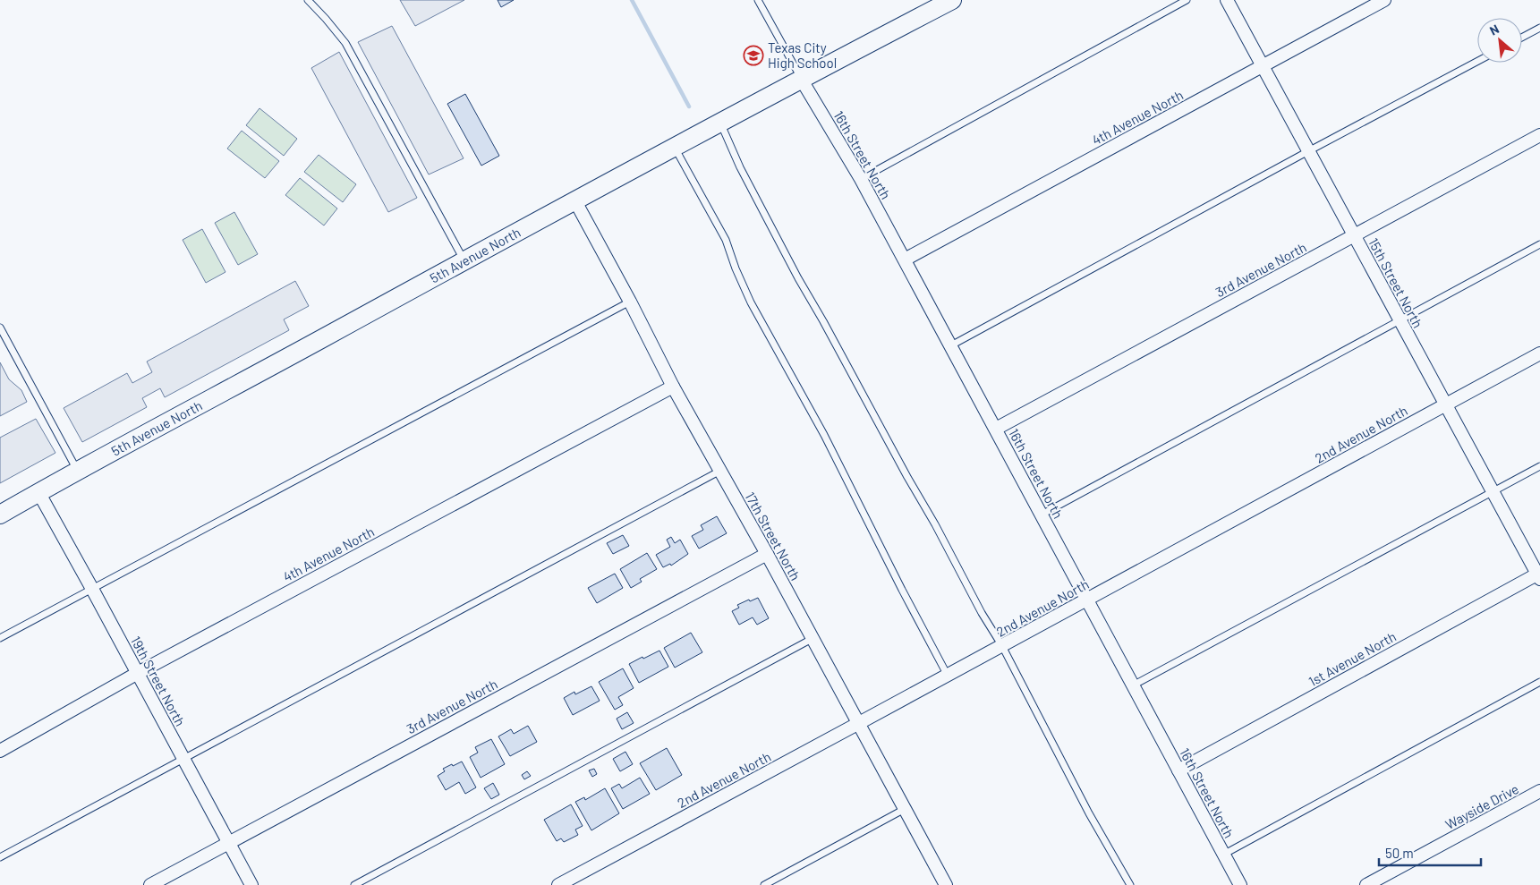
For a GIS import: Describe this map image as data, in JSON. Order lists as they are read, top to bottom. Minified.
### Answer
{"streets":{"street":["4th Avenue North","16th Street North","5th Avenue North","3rd Avenue North","15th Street North","2nd Avenue North","17th Street North","1st Avenue North","19th Street North","Wayside Drive"]},"crossings":[["4th Avenue North","16th Street North"],["4th Avenue North","15th Street North"],["4th Avenue North","17th Street North"],["4th Avenue North","19th Street North"],["16th Street North","5th Avenue North"],["16th Street North","3rd Avenue North"],["16th Street North","2nd Avenue North"],["16th Street North","1st Avenue North"],["5th Avenue North","17th Street North"],["5th Avenue North","19th Street North"],["3rd Avenue North","15th Street North"],["3rd Avenue North","17th Street North"],["3rd Avenue North","19th Street North"],["15th Street North","2nd Avenue North"],["15th Street North","1st Avenue North"],["2nd Avenue North","17th Street North"]],"places":{"school or university":["Texas City High School"]},"scale_bar":"50 m","north":"top left"}
